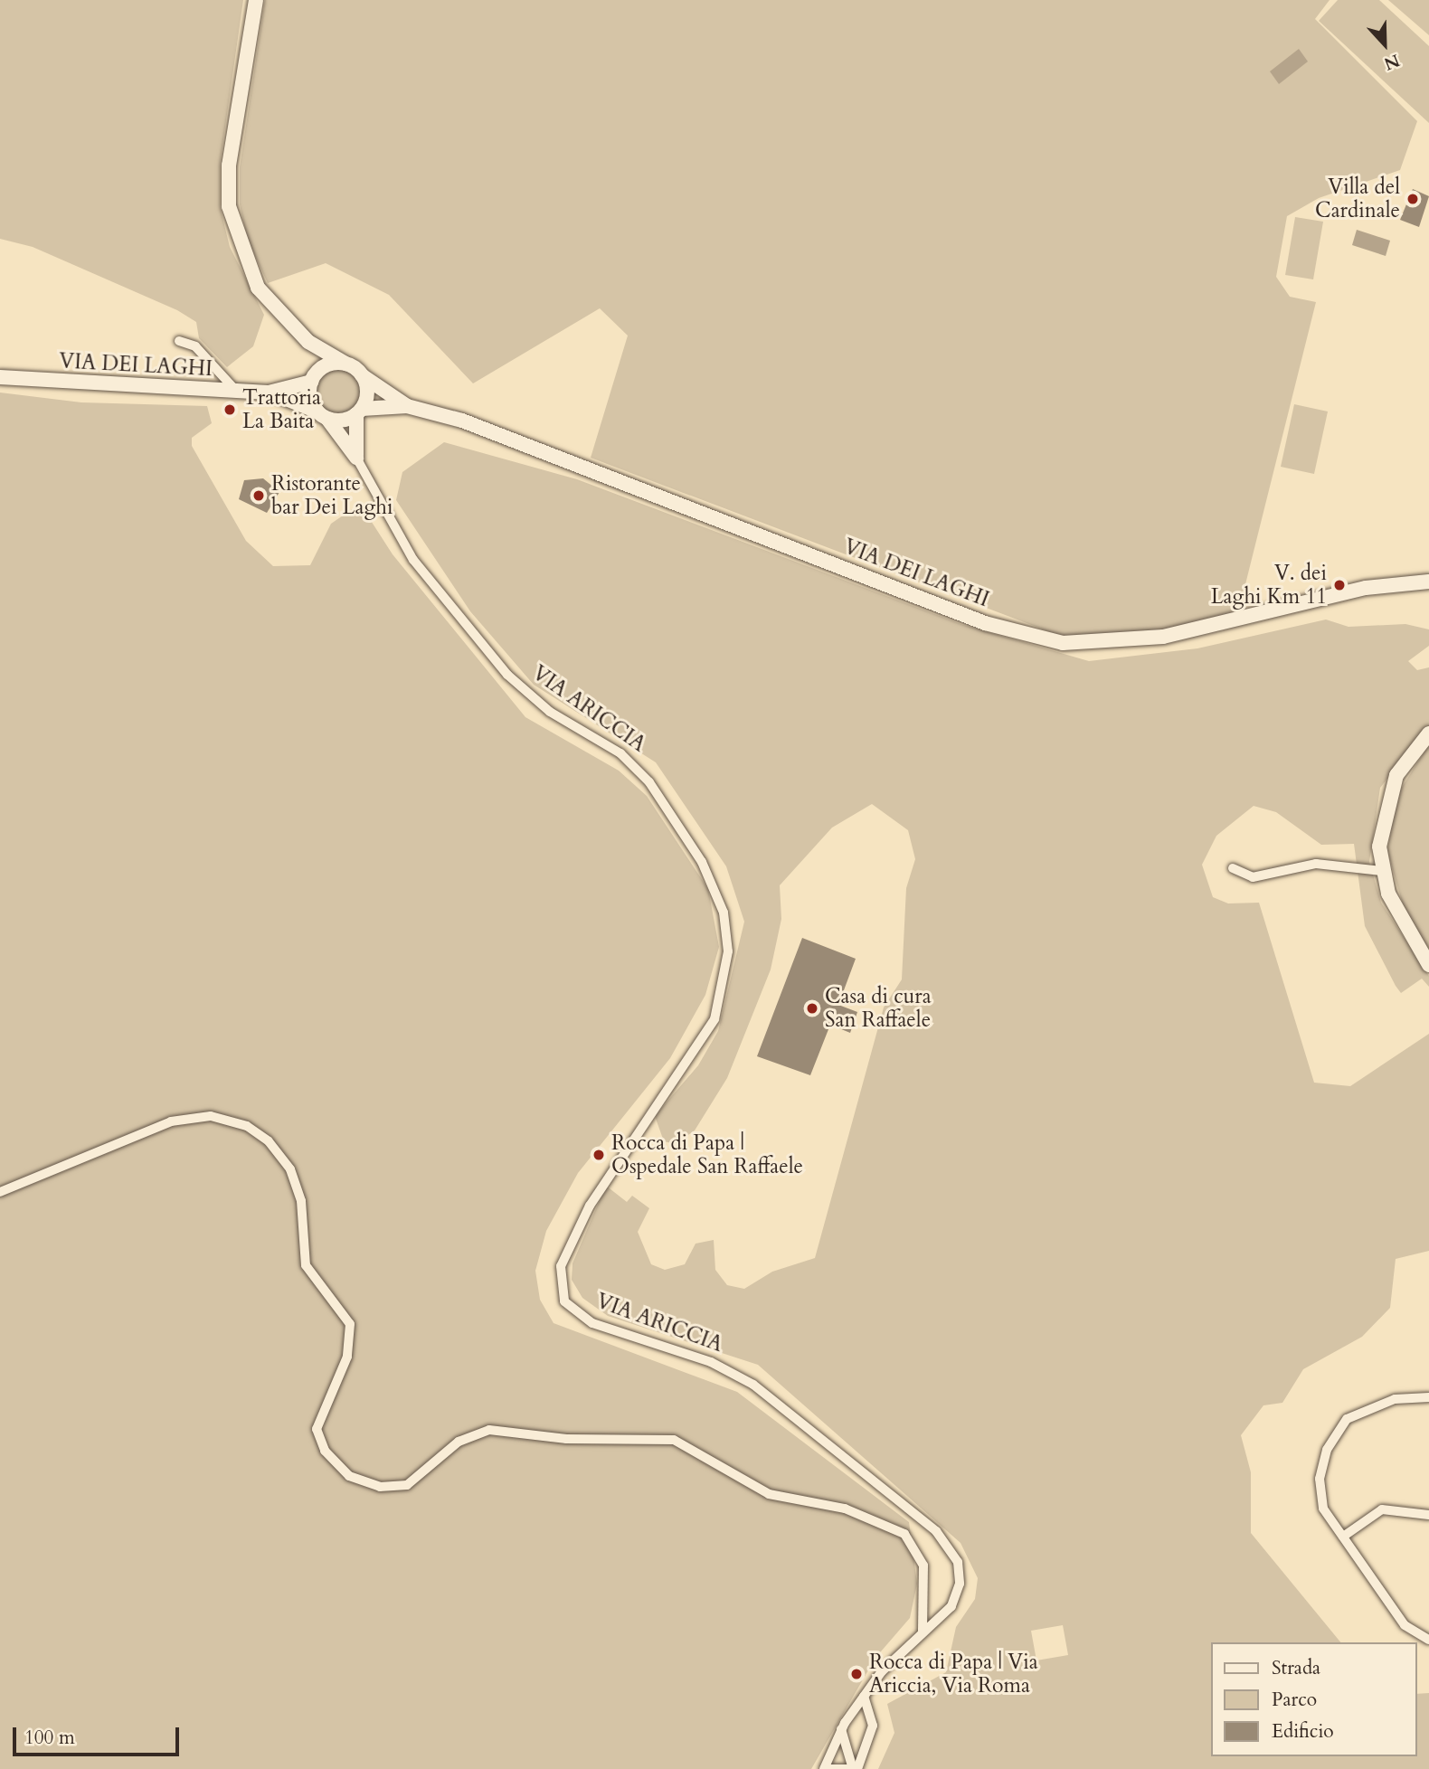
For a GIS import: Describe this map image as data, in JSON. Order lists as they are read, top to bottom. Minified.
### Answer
{"streets":{"main road":["VIA DEI LAGHI","VIA ARICCIA"]},"crossings":[["VIA DEI LAGHI","VIA ARICCIA"]],"places":["Villa del Cardinale","Trattoria La Baita","Ristorante bar Dei Laghi","V. dei Laghi Km 11","Casa di cura San Raffaele","Rocca di Papa | Ospedale San Raffaele","Rocca di Papa | Via Ariccia, Via Roma"],"legend":["Strada","Parco","Edificio"],"scale_bar":"100 m","north":"bottom"}
